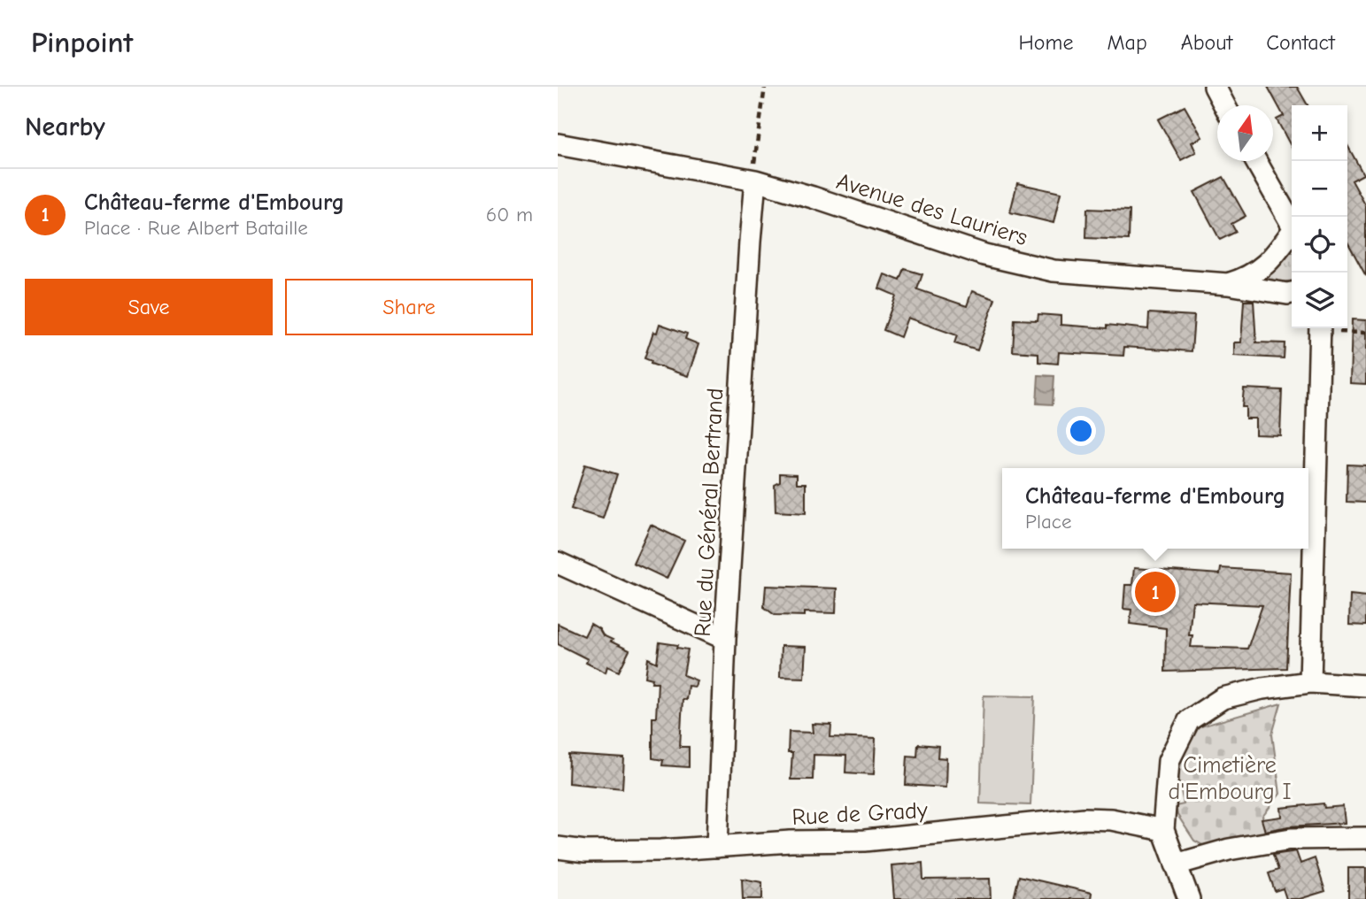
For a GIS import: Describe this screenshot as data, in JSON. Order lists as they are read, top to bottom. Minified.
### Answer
{"streets":{"street":["Avenue des Lauriers","Rue du Général Bertrand","Rue de Grady"]},"crossings":[["Avenue des Lauriers","Rue du Général Bertrand"],["Rue du Général Bertrand","Rue de Grady"]],"parks":["Cimetière d'Embourg I"],"north":"top","page":{"header":"Pinpoint","nav":["Home","Map","About","Contact"],"heading":"Nearby","map_buttons":["+","−"],"list":[{"mark":"1","name":"Château-ferme d'Embourg","note":"Place · Rue Albert Bataille","value":"60 m"}],"buttons":["Save","Share"],"popup":["Château-ferme d'Embourg","Place"],"pins":"1"}}
